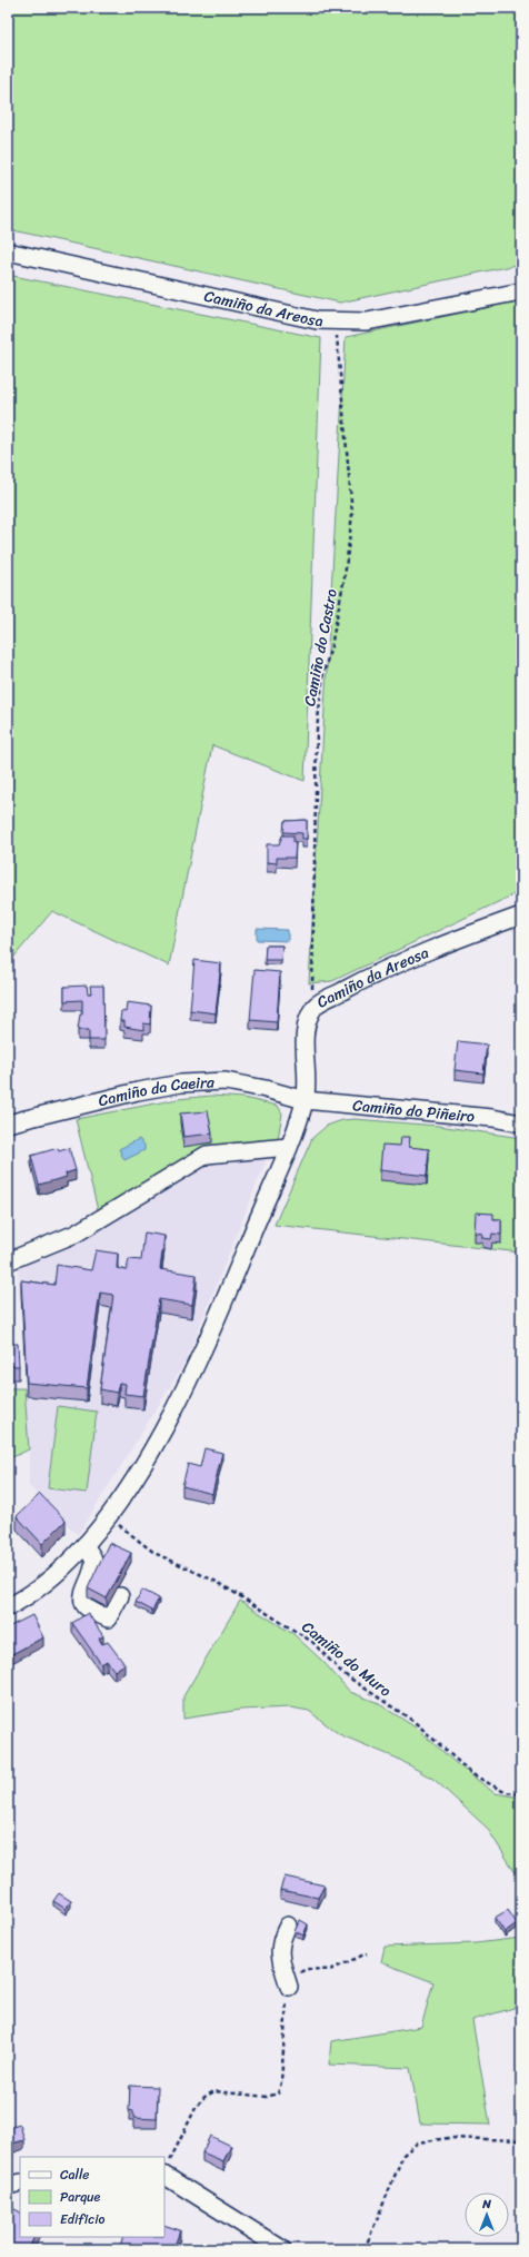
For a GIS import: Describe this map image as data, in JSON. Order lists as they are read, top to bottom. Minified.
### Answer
{"streets":{"street":["Camiño da Areosa","Camiño da Caeira","Camiño do Piñeiro"],"path":["Camiño do Castro","Camiño do Muro"]},"crossings":[["Camiño da Areosa","Camiño do Castro"],["Camiño da Areosa","Camiño da Caeira"],["Camiño da Areosa","Camiño do Piñeiro"],["Camiño da Caeira","Camiño do Piñeiro"]],"legend":["Calle","Parque","Edificio"],"north":"top"}
